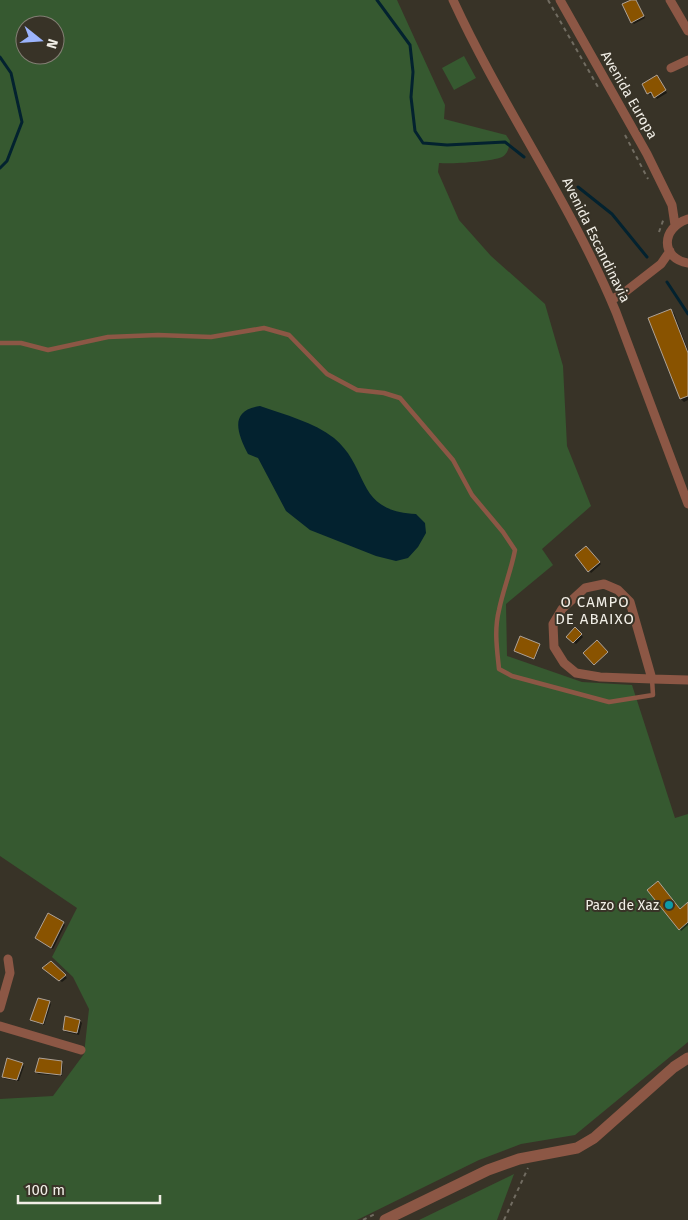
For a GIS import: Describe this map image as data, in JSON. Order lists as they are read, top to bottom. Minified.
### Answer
{"streets":{"street":["Avenida Europa","Avenida Escandinavia"]},"districts":["O CAMPO DE ABAIXO"],"places":["Pazo de Xaz"],"scale_bar":"100 m","north":"right"}
